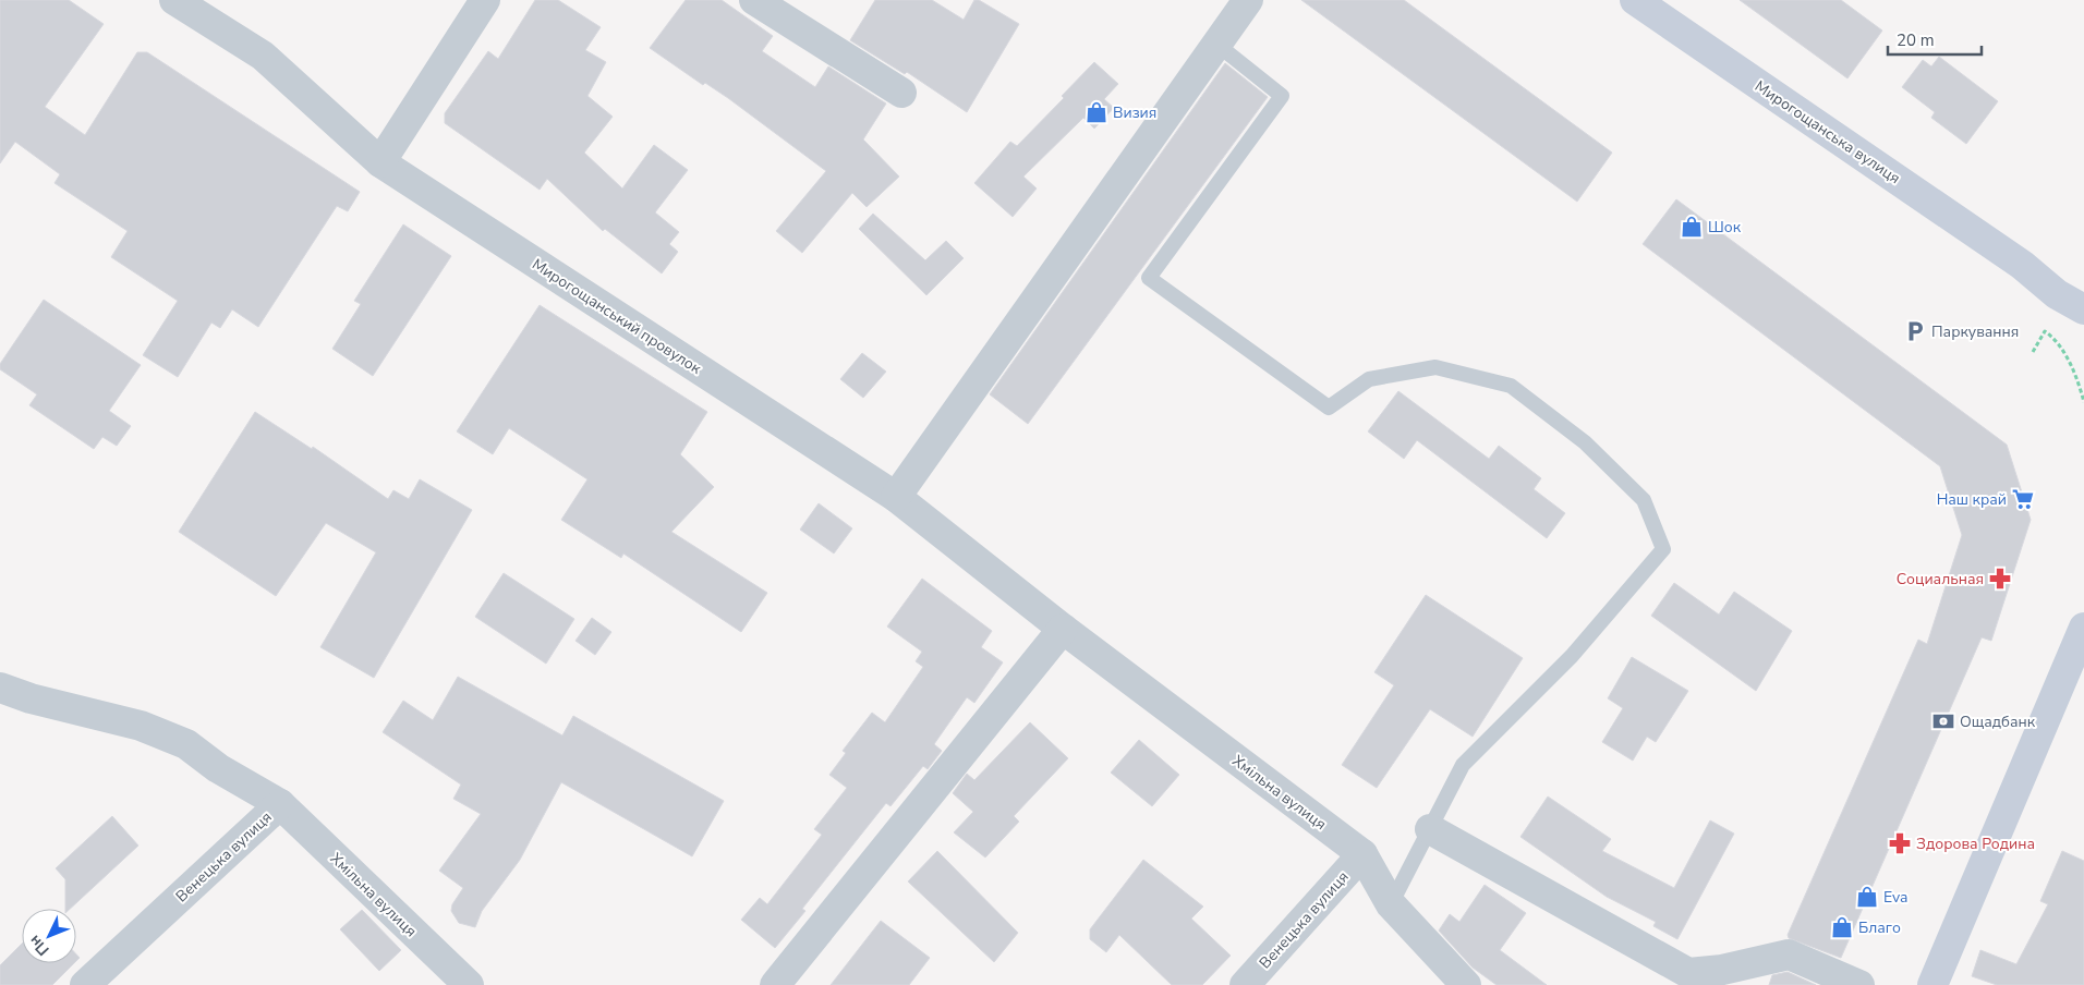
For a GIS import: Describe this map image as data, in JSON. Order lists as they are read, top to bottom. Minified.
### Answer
{"streets":{"main road":["Мирогощанська вулиця"],"street":["Мирогощанський провулок","Хмільна вулиця","Венецька вулиця"]},"crossings":[["Мирогощанський провулок","Хмільна вулиця"],["Хмільна вулиця","Венецька вулиця"]],"places":{"shop":["Визия","Шок","Eva","Благо"],"parking":["Паркування"],"supermarket":["Наш край"],"pharmacy":["Социальная","Здорова Родина"],"bank":["Ощадбанк"]},"scale_bar":"20 m","north":"bottom left"}
